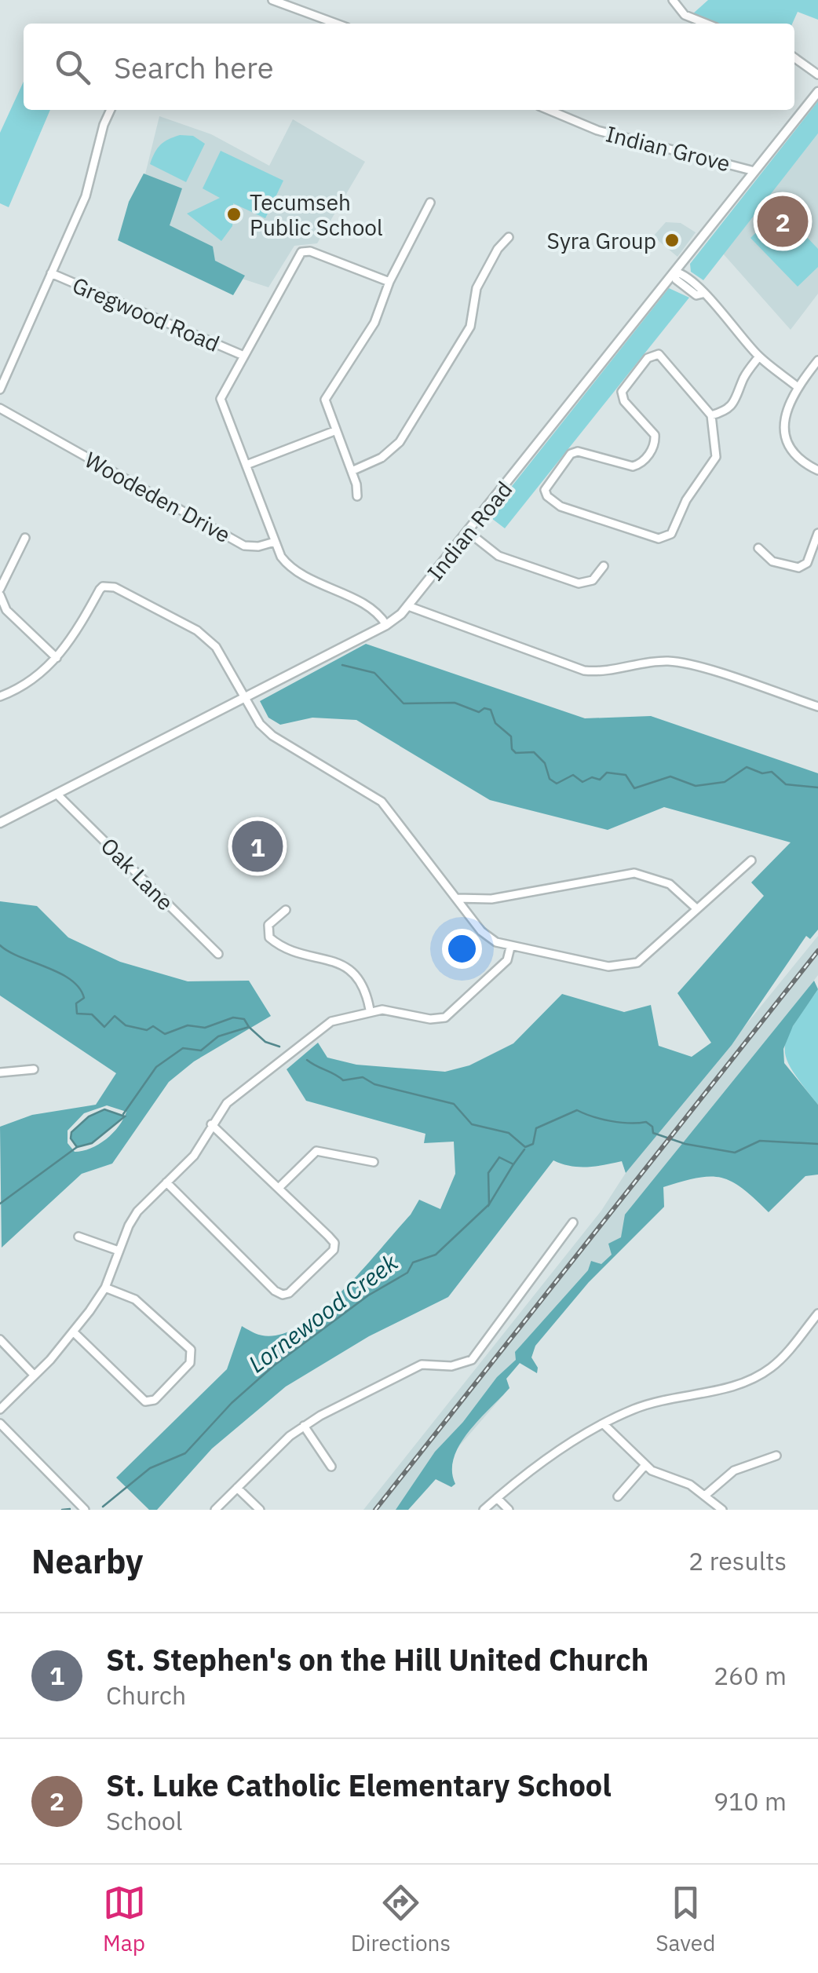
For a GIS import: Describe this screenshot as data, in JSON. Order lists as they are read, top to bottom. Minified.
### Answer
{"streets":{"street":["Indian Grove","Gregwood Road","Woodeden Drive","Indian Road","Oak Lane"]},"crossings":[["Indian Grove","Indian Road"],["Indian Road","Oak Lane"]],"water":["Lornewood Creek"],"places":["Tecumseh Public School","Syra Group"],"page":{"search":"Search here","pins":["2","1"],"heading":["Nearby","2 results"],"list":[{"mark":"1","name":"St. Stephen's on the Hill United Church","note":"Church","value":"260 m"},{"mark":"2","name":"St. Luke Catholic Elementary School","note":"School","value":"910 m"}],"nav":["Map","Directions","Saved"]}}
